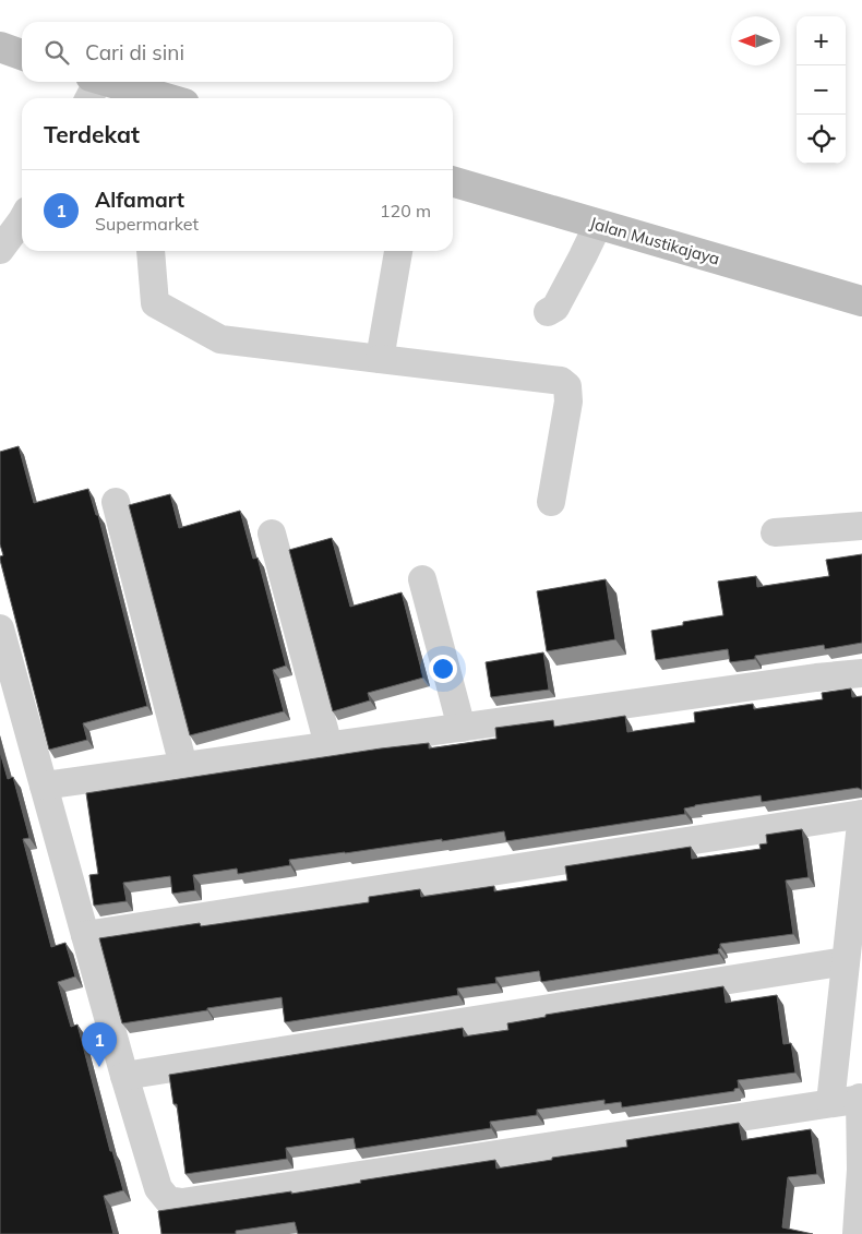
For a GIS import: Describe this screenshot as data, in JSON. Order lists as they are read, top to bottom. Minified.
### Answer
{"streets":{"main road":["Jalan Mustikajaya"]},"north":"left","page":{"map_buttons":["+","−"],"search":"Cari di sini","heading":"Terdekat","list":[{"mark":"1","name":"Alfamart","note":"Supermarket","value":"120 m"}],"pins":"1"}}
